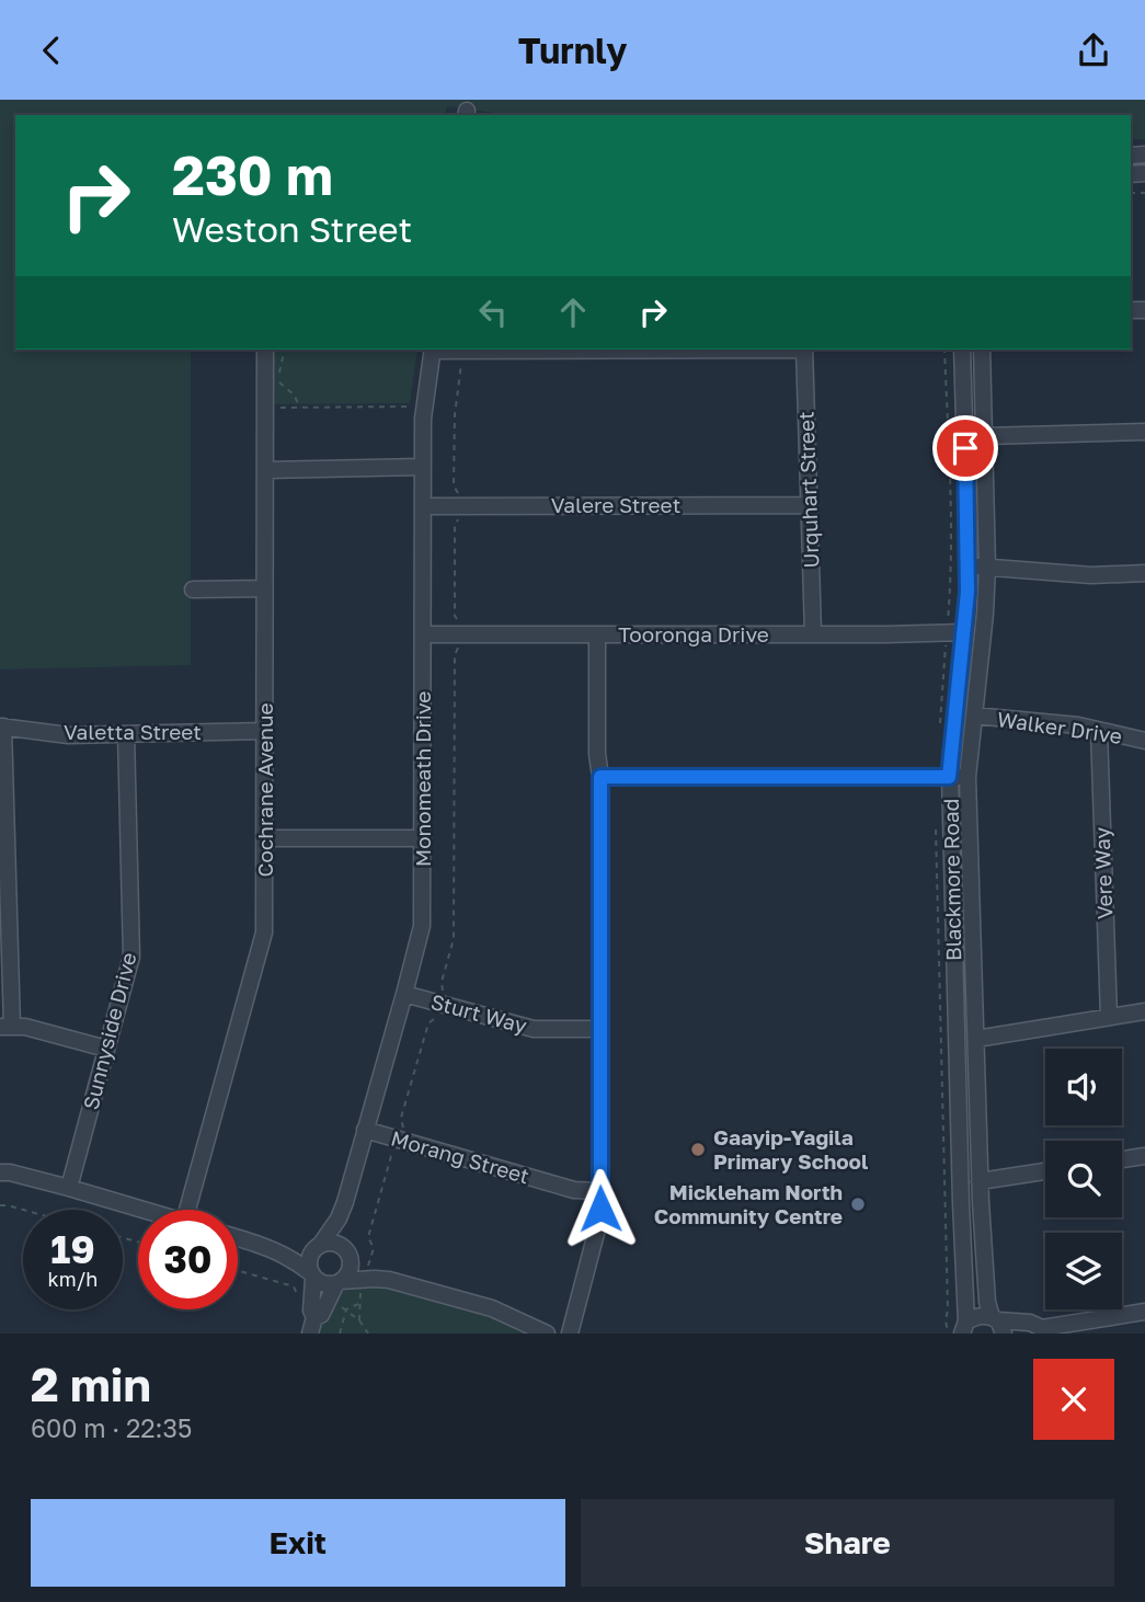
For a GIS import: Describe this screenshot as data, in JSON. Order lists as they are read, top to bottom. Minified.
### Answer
{"streets":{"street":["Urquhart Street","Valere Street","Tooronga Drive","Walker Drive","Valetta Street","Monomeath Drive","Cochrane Avenue","Vere Way","Blackmore Road","Sturt Way","Sunnyside Drive","Morang Street"]},"crossings":[["Urquhart Street","Valere Street"],["Urquhart Street","Tooronga Drive"],["Valere Street","Monomeath Drive"],["Tooronga Drive","Monomeath Drive"],["Tooronga Drive","Blackmore Road"],["Walker Drive","Vere Way"],["Walker Drive","Blackmore Road"],["Valetta Street","Cochrane Avenue"],["Valetta Street","Sunnyside Drive"],["Monomeath Drive","Sturt Way"],["Monomeath Drive","Morang Street"]],"places":["Gaayip-Yagila Primary School","Mickleham North Community Centre"],"page":{"header":"Turnly","turn":["230 m","Weston Street"],"speed":"19 km/h","limit":"30","heading":["2 min","600 m · 22:35"],"buttons":["Exit","Share"]}}
